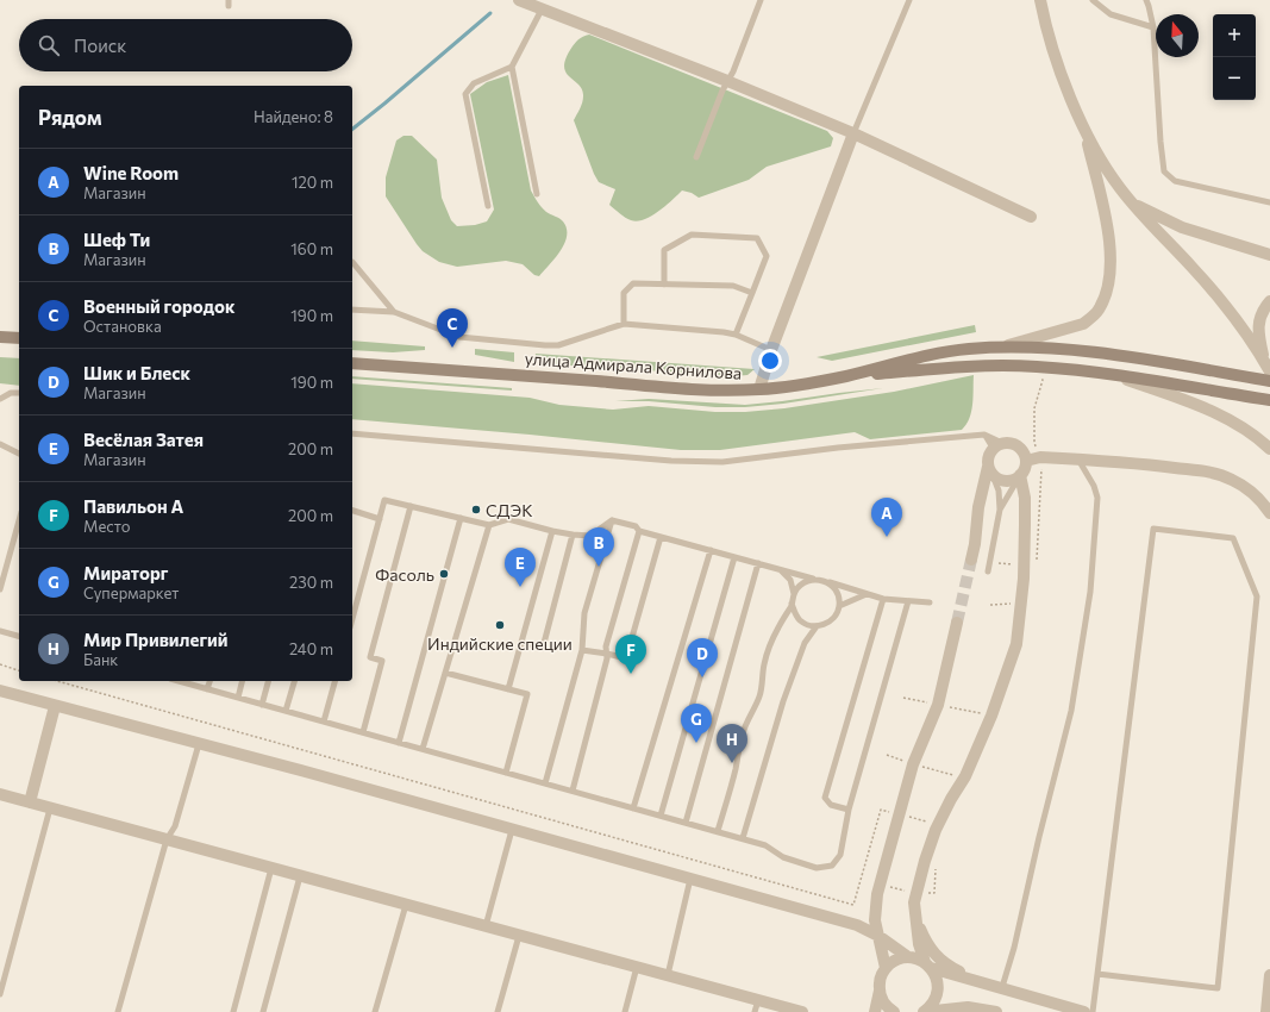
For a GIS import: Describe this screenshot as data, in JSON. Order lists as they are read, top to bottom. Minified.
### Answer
{"streets":{"main road":["улица Адмирала Корнилова"]},"places":["СДЭК","Фасоль","Индийские специи"],"north":"top","page":{"map_buttons":["+","−"],"search":"Поиск","heading":["Рядом","Найдено: 8"],"list":[{"mark":"A","name":"Wine Room","note":"Магазин","value":"120 m"},{"mark":"B","name":"Шеф Ти","note":"Магазин","value":"160 m"},{"mark":"C","name":"Военный городок","note":"Остановка","value":"190 m"},{"mark":"D","name":"Шик и Блеск","note":"Магазин","value":"190 m"},{"mark":"E","name":"Весёлая Затея","note":"Магазин","value":"200 m"},{"mark":"F","name":"Павильон А","note":"Место","value":"200 m"},{"mark":"G","name":"Мираторг","note":"Супермаркет","value":"230 m"},{"mark":"H","name":"Мир Привилегий","note":"Банк","value":"240 m"}],"pins":["C","A","B","E","F","D","G","H"]}}
